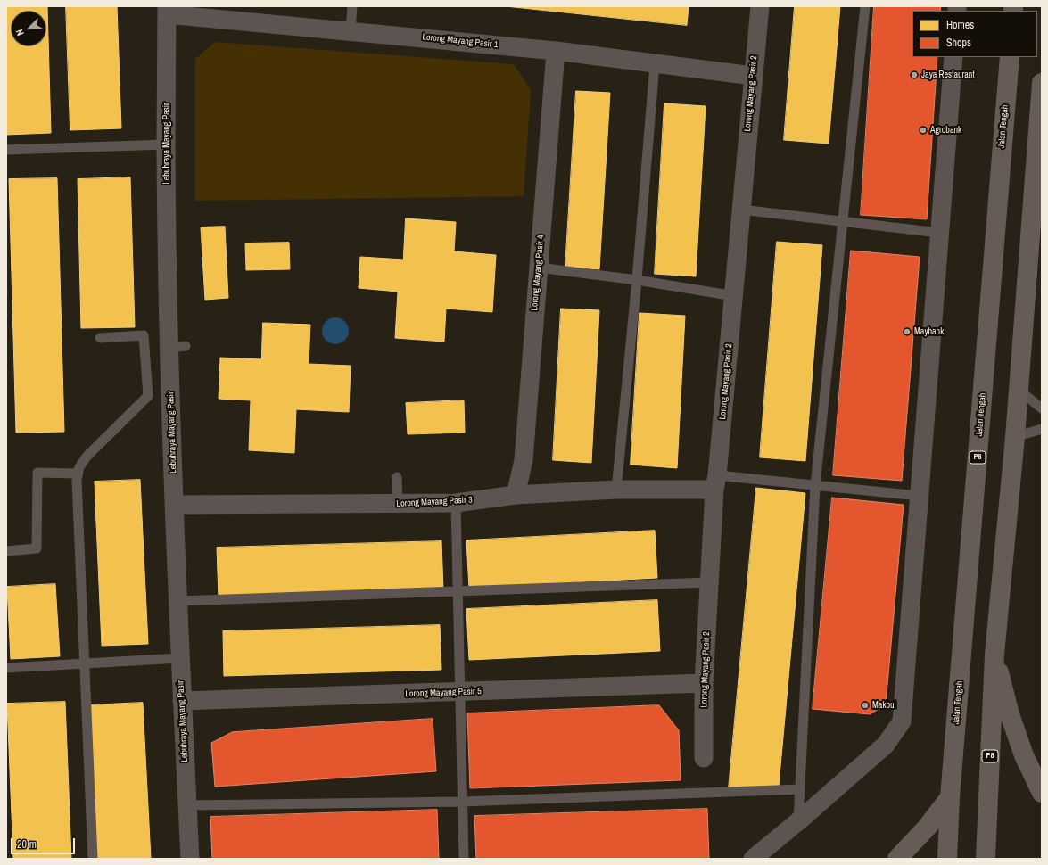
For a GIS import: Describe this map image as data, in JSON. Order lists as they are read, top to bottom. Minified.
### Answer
{"streets":{"main road":["Jalan Tengah","P8"],"street":["Lorong Mayang Pasir 1","Lorong Mayang Pasir 2","Lebuhraya Mayang Pasir","Lorong Mayang Pasir 4","Lorong Mayang Pasir 3","Lorong Mayang Pasir 5"]},"crossings":[["Lorong Mayang Pasir 1","Lorong Mayang Pasir 2"],["Lorong Mayang Pasir 1","Lebuhraya Mayang Pasir"],["Lorong Mayang Pasir 1","Lorong Mayang Pasir 4"],["Lorong Mayang Pasir 2","Lorong Mayang Pasir 3"],["Lorong Mayang Pasir 2","Lorong Mayang Pasir 5"],["Lebuhraya Mayang Pasir","Lorong Mayang Pasir 3"],["Lebuhraya Mayang Pasir","Lorong Mayang Pasir 5"],["Lorong Mayang Pasir 4","Lorong Mayang Pasir 3"]],"places":["Jaya Restaurant","Agrobank","Maybank","Makbul"],"legend":["Homes","Shops"],"scale_bar":"20 m","north":"bottom left"}
